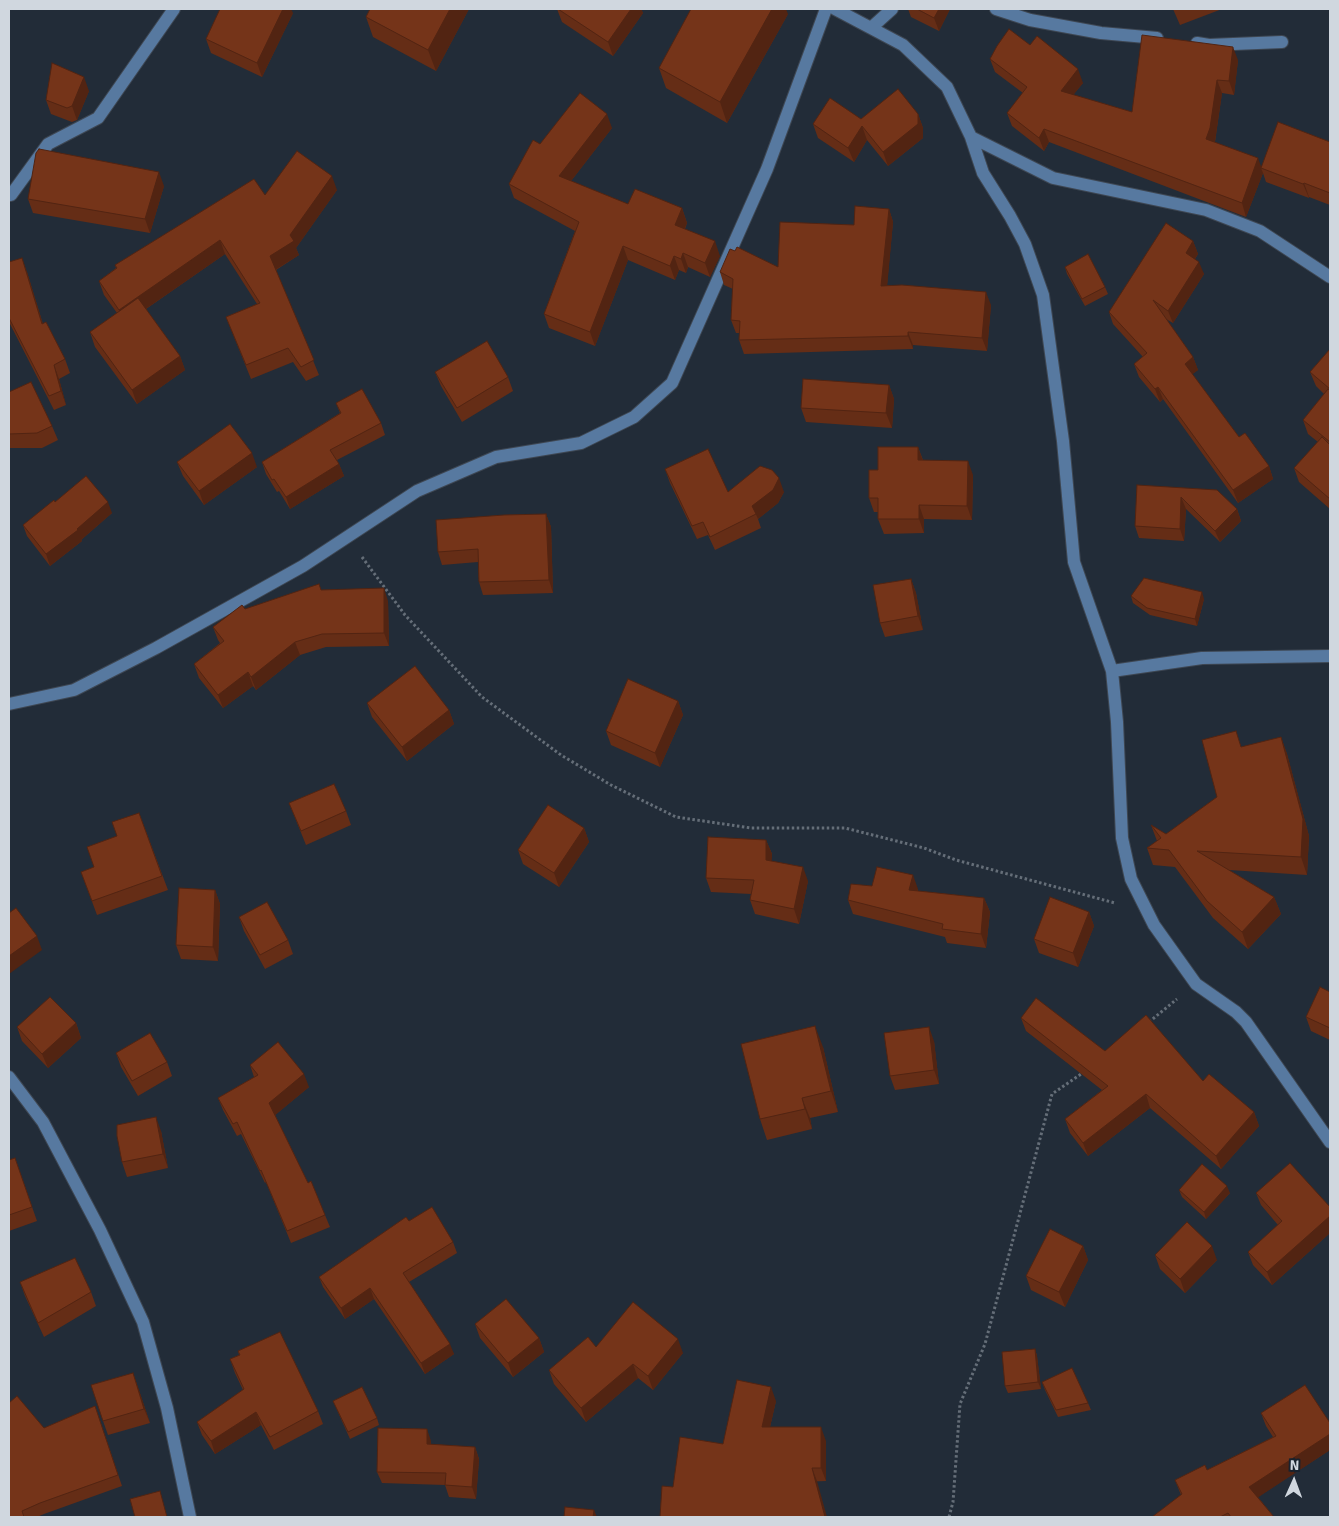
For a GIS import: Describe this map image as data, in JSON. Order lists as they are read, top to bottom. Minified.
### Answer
{"north":"top"}
